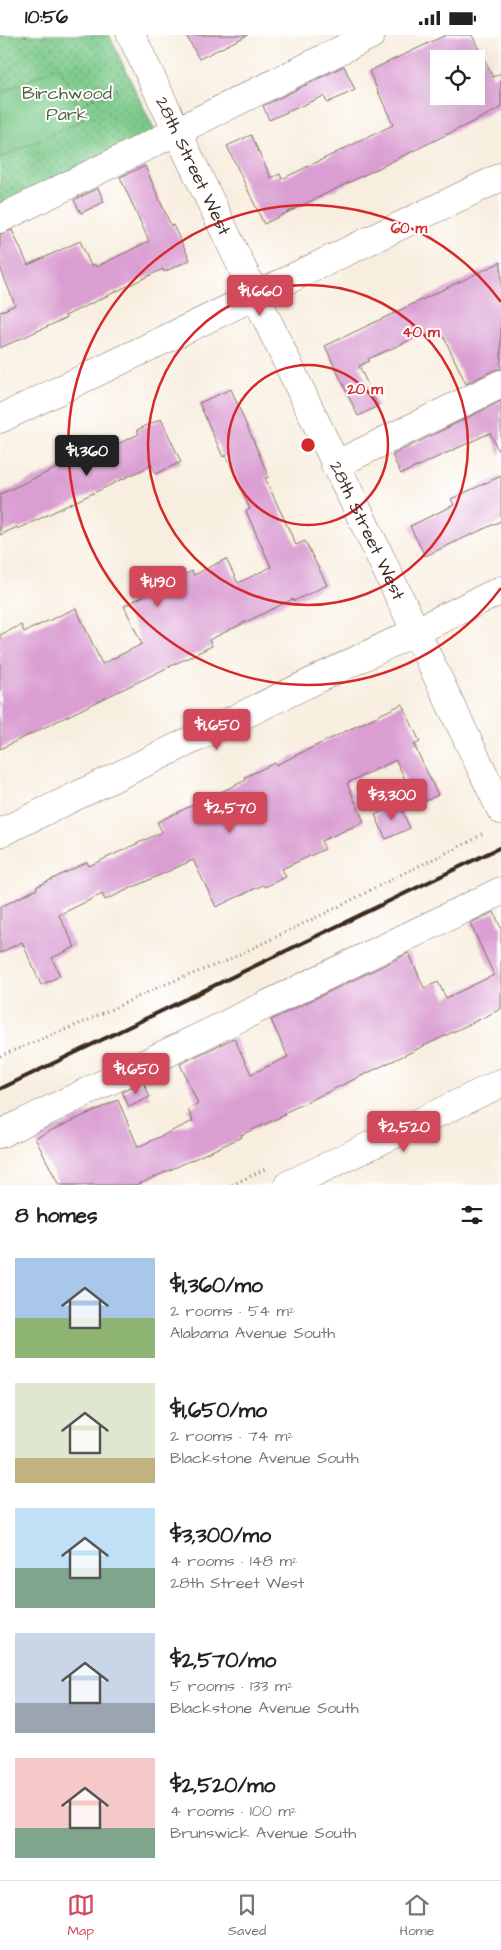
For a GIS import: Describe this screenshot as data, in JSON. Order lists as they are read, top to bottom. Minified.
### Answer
{"streets":{"street":["28th Street West"]},"parks":["Birchwood Park"],"page":{"status":"10:56","price":["$1,660","$1,360","$1,190","$1,650","$3,300","$2,570","$1,650","$2,520"],"heading":"8 homes","list":[{"name":"$1,360/mo","note":"2 rooms · 54 m² · Alabama Avenue South"},{"name":"$1,650/mo","note":"2 rooms · 74 m² · Blackstone Avenue South"},{"name":"$3,300/mo","note":"4 rooms · 148 m² · 28th Street West"},{"name":"$2,570/mo","note":"5 rooms · 133 m² · Blackstone Avenue South"},{"name":"$2,520/mo","note":"4 rooms · 100 m² · Brunswick Avenue South"}],"tabs":["Map","Saved","Home"]},"rings":["60 m","40 m","20 m"]}
